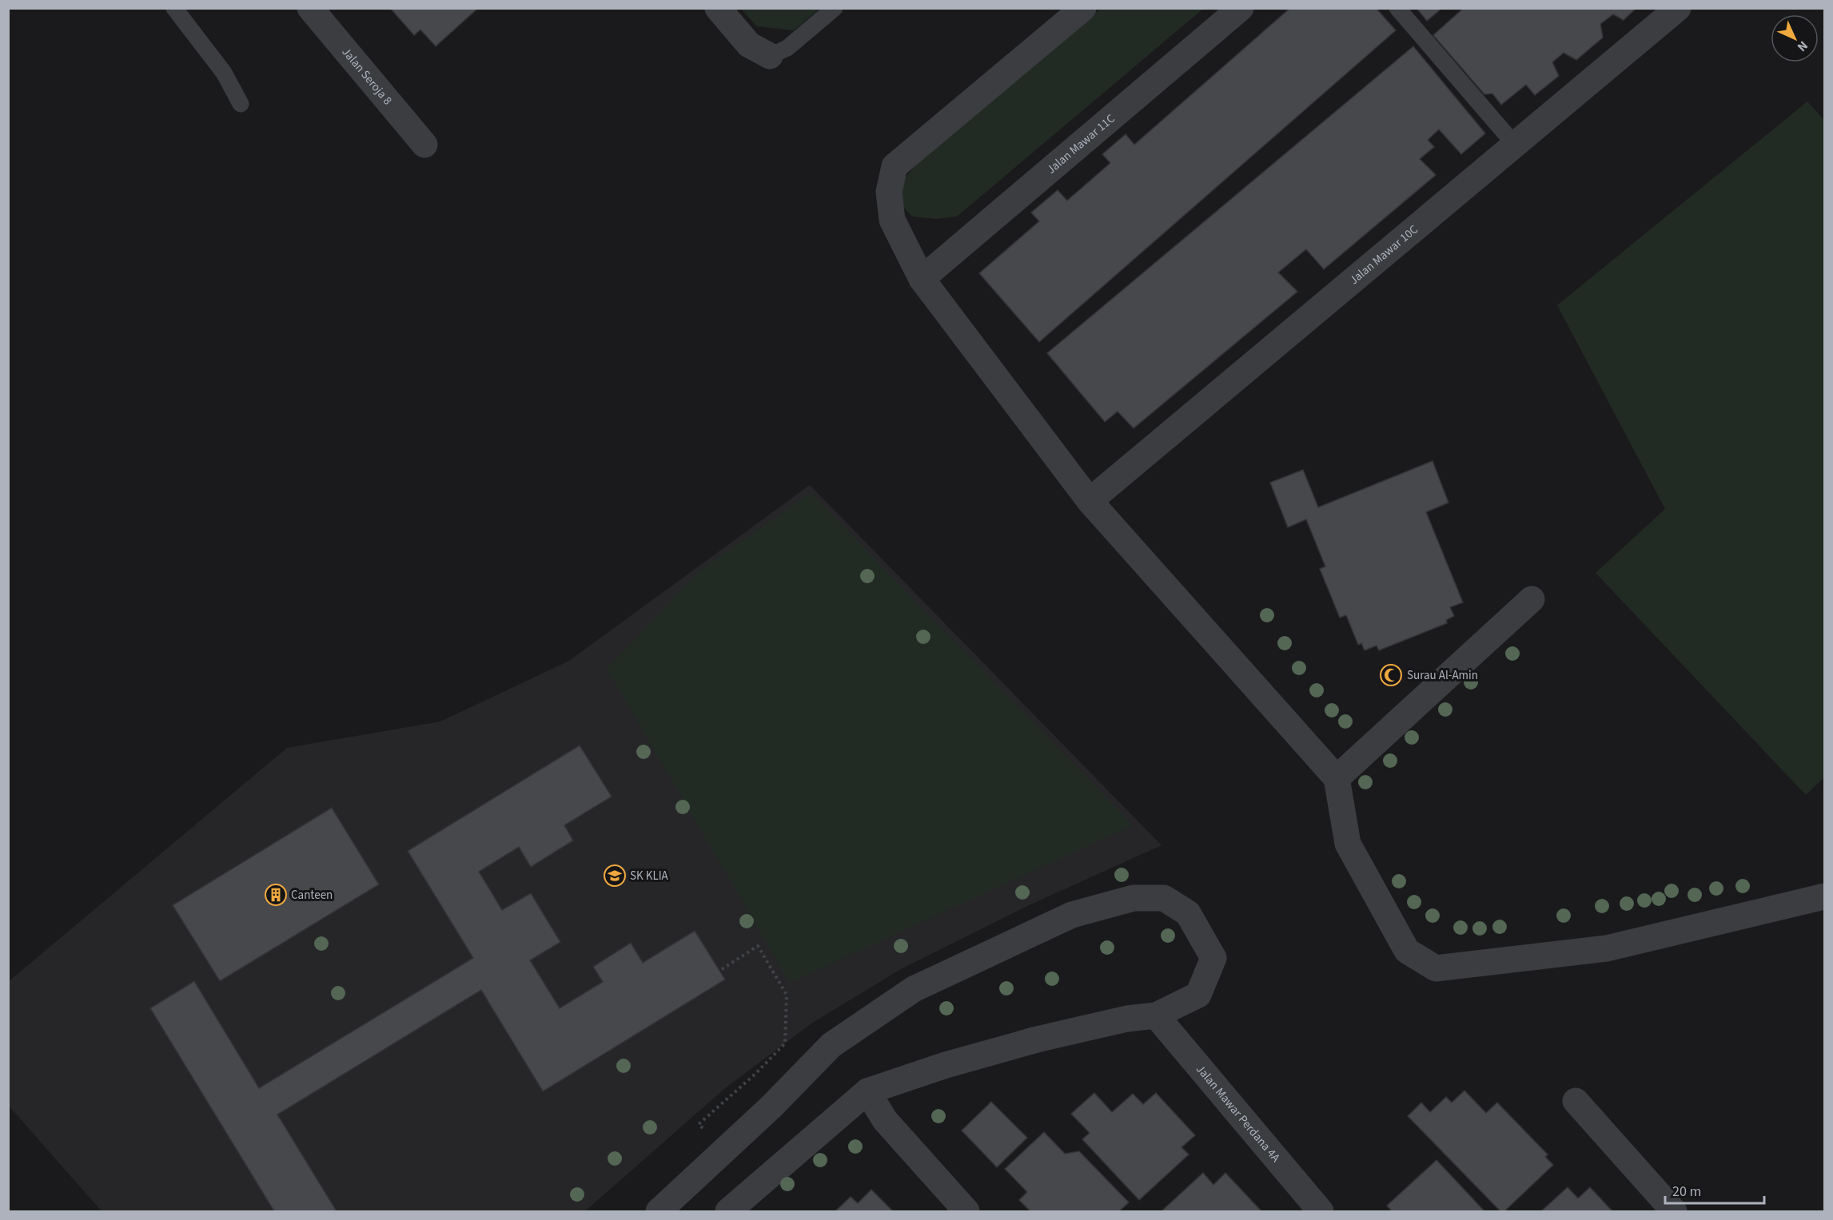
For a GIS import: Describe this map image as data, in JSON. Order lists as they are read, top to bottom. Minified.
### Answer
{"streets":{"street":["Jalan Seroja 8","Jalan Mawar 11C","Jalan Mawar 10C","Jalan Mawar Perdana 4A"]},"places":{"mosque":["Surau Al-Amin"],"school or university":["SK KLIA"],"building":["Canteen"]},"scale_bar":"20 m","north":"bottom right"}
